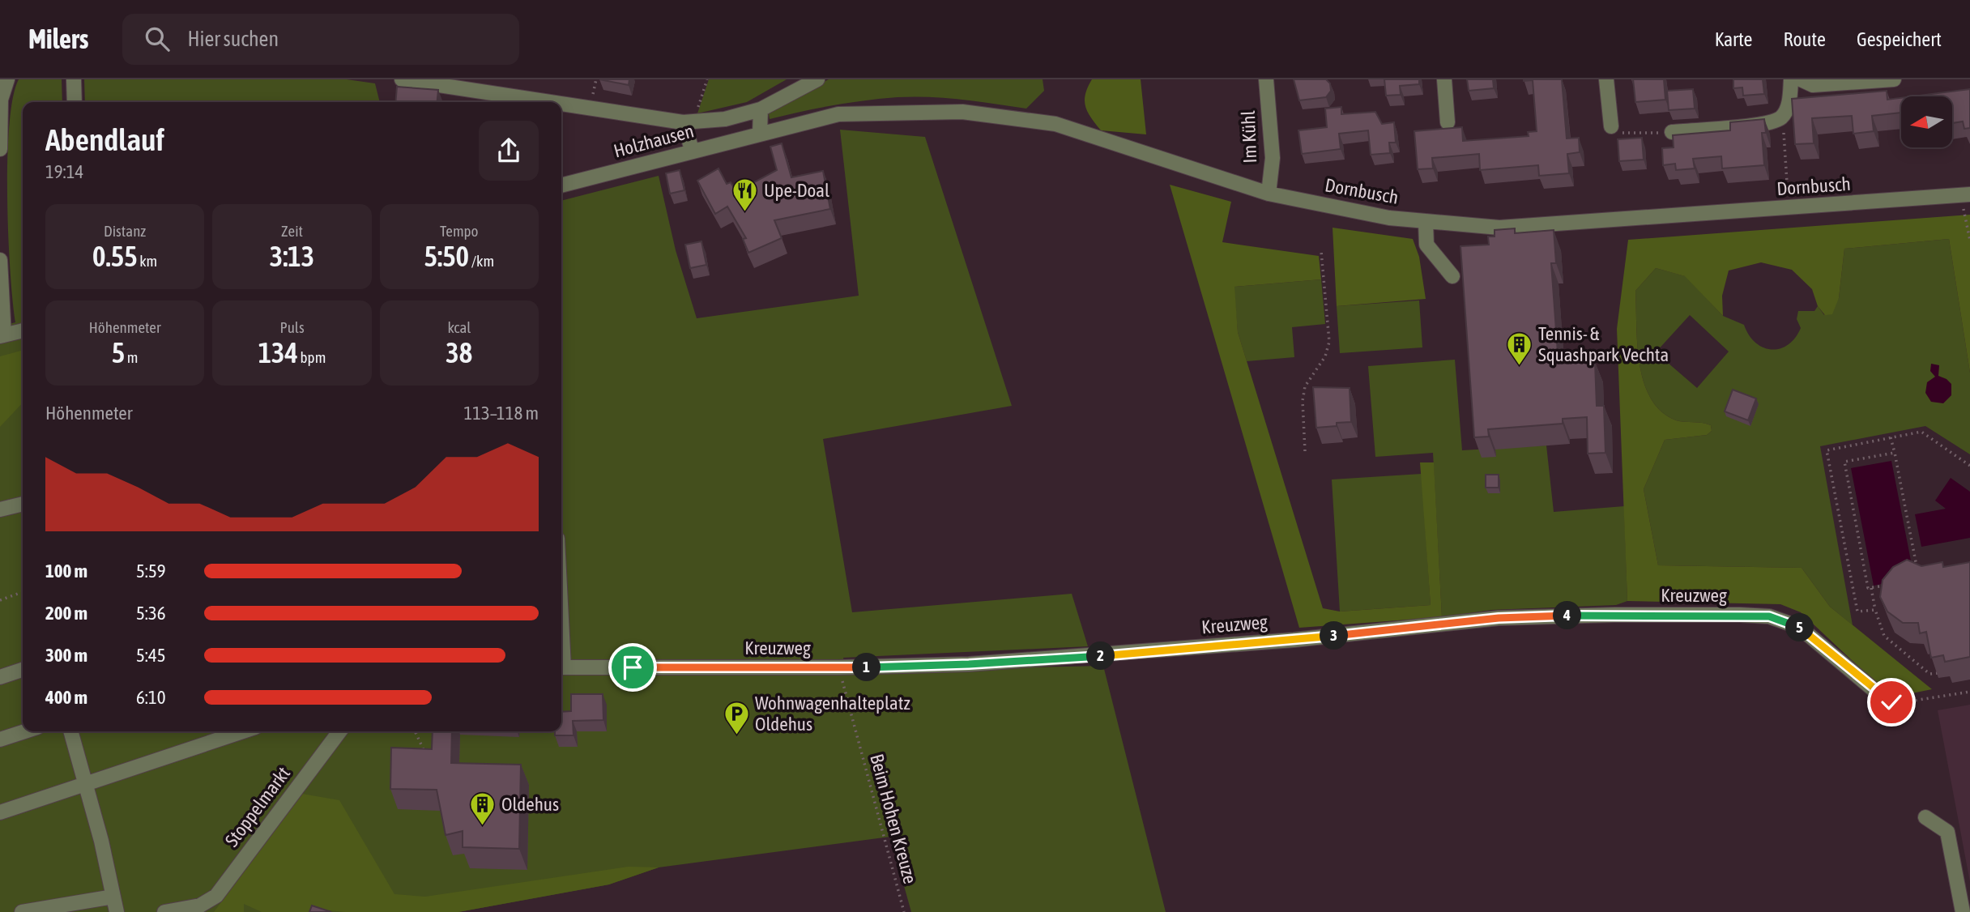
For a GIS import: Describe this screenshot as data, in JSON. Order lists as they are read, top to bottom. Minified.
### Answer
{"streets":{"street":["Im Kühl","Holzhausen","Dornbusch","Kreuzweg","Stoppelmarkt"],"path":["Beim Hohen Kreuze"]},"crossings":[["Im Kühl","Dornbusch"],["Holzhausen","Dornbusch"],["Kreuzweg","Beim Hohen Kreuze"]],"places":{"restaurant":["Upe-Doal"],"building":["Tennis- & Squashpark Vechta","Oldehus"],"parking":["Wohnwagenhalteplatz Oldehus"]},"north":"left","page":{"header":"Milers","search":"Hier suchen","nav":["Karte","Route","Gespeichert"],"heading":["Abendlauf","19:14"],"stats":[["Distanz","0.55 km"],["Zeit","3:13"],["Tempo","5:50 /km"],["Höhenmeter","5 m"],["Puls","134 bpm"],["kcal","38"]],"chart":["Höhenmeter","113–118 m"],"list":[{"name":"100 m","note":"5:59"},{"name":"200 m","note":"5:36"},{"name":"300 m","note":"5:45"},{"name":"400 m","note":"6:10"}],"pins":["4","5","3","2","1"]}}
